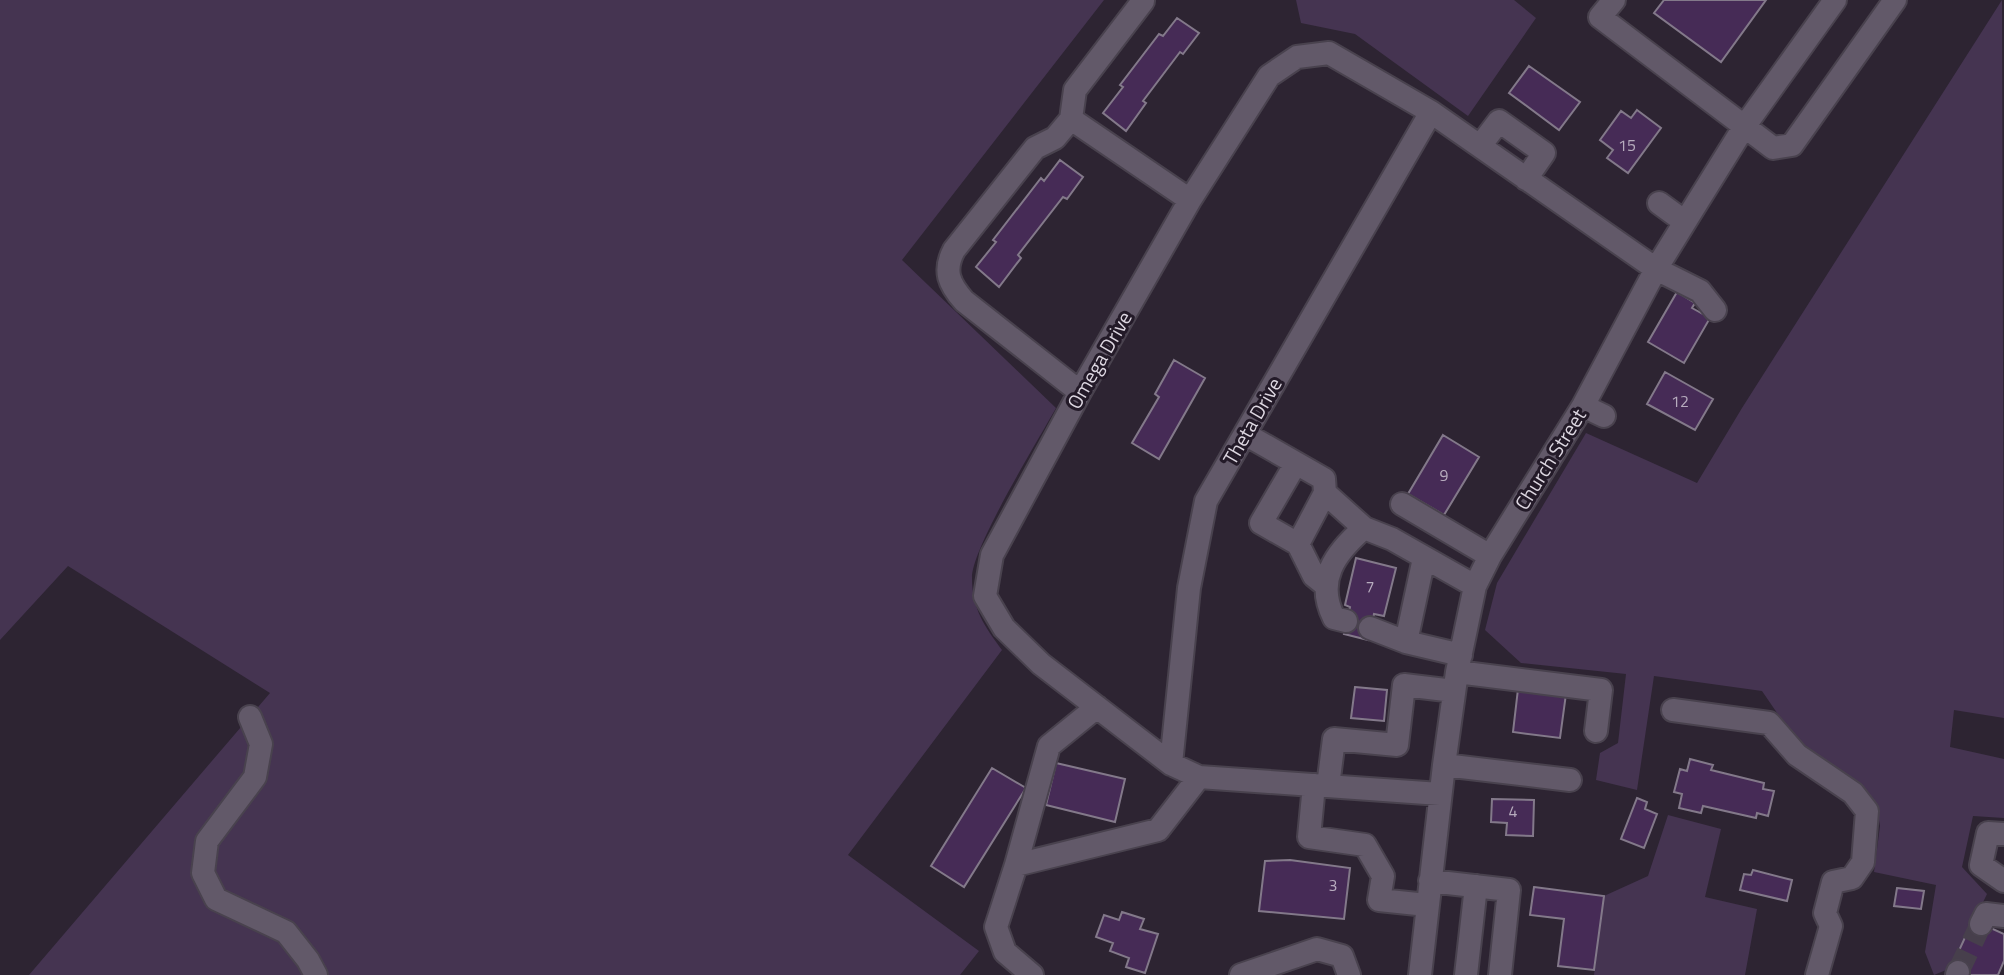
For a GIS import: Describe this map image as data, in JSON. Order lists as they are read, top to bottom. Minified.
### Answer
{"streets":{"street":["Omega Drive","Theta Drive","Church Street"]},"crossings":[["Omega Drive","Theta Drive"],["Omega Drive","Church Street"]],"house_numbers":["15","12","9","7","4","3"]}
